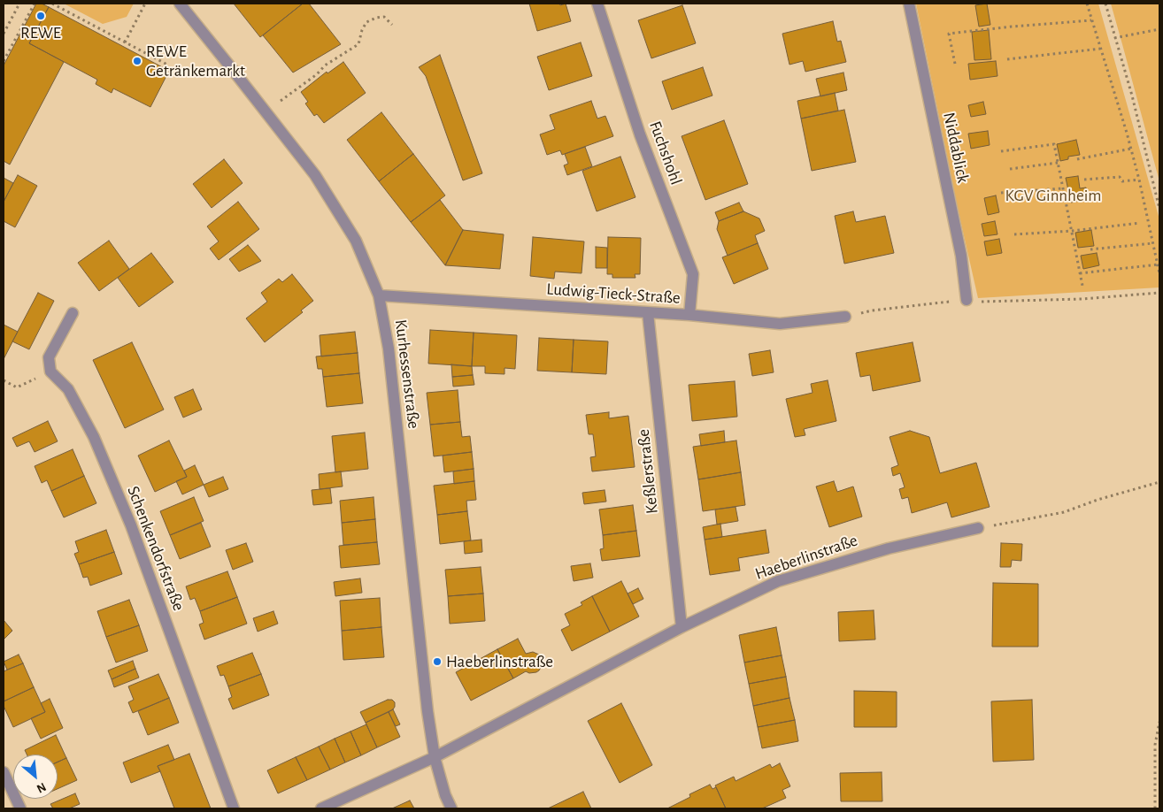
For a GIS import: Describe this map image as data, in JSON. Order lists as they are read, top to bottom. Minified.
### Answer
{"streets":{"street":["Niddablick","Fuchshohl","Ludwig-Tieck-Straße","Kurhessenstraße","Keßlerstraße","Schenkendorfstraße","Haeberlinstraße"]},"crossings":[["Fuchshohl","Ludwig-Tieck-Straße"],["Ludwig-Tieck-Straße","Kurhessenstraße"],["Ludwig-Tieck-Straße","Keßlerstraße"],["Kurhessenstraße","Haeberlinstraße"],["Keßlerstraße","Haeberlinstraße"]],"parks":["KGV Ginnheim"],"places":["REWE","REWE Getränkemarkt","Haeberlinstraße"],"north":"bottom right"}
